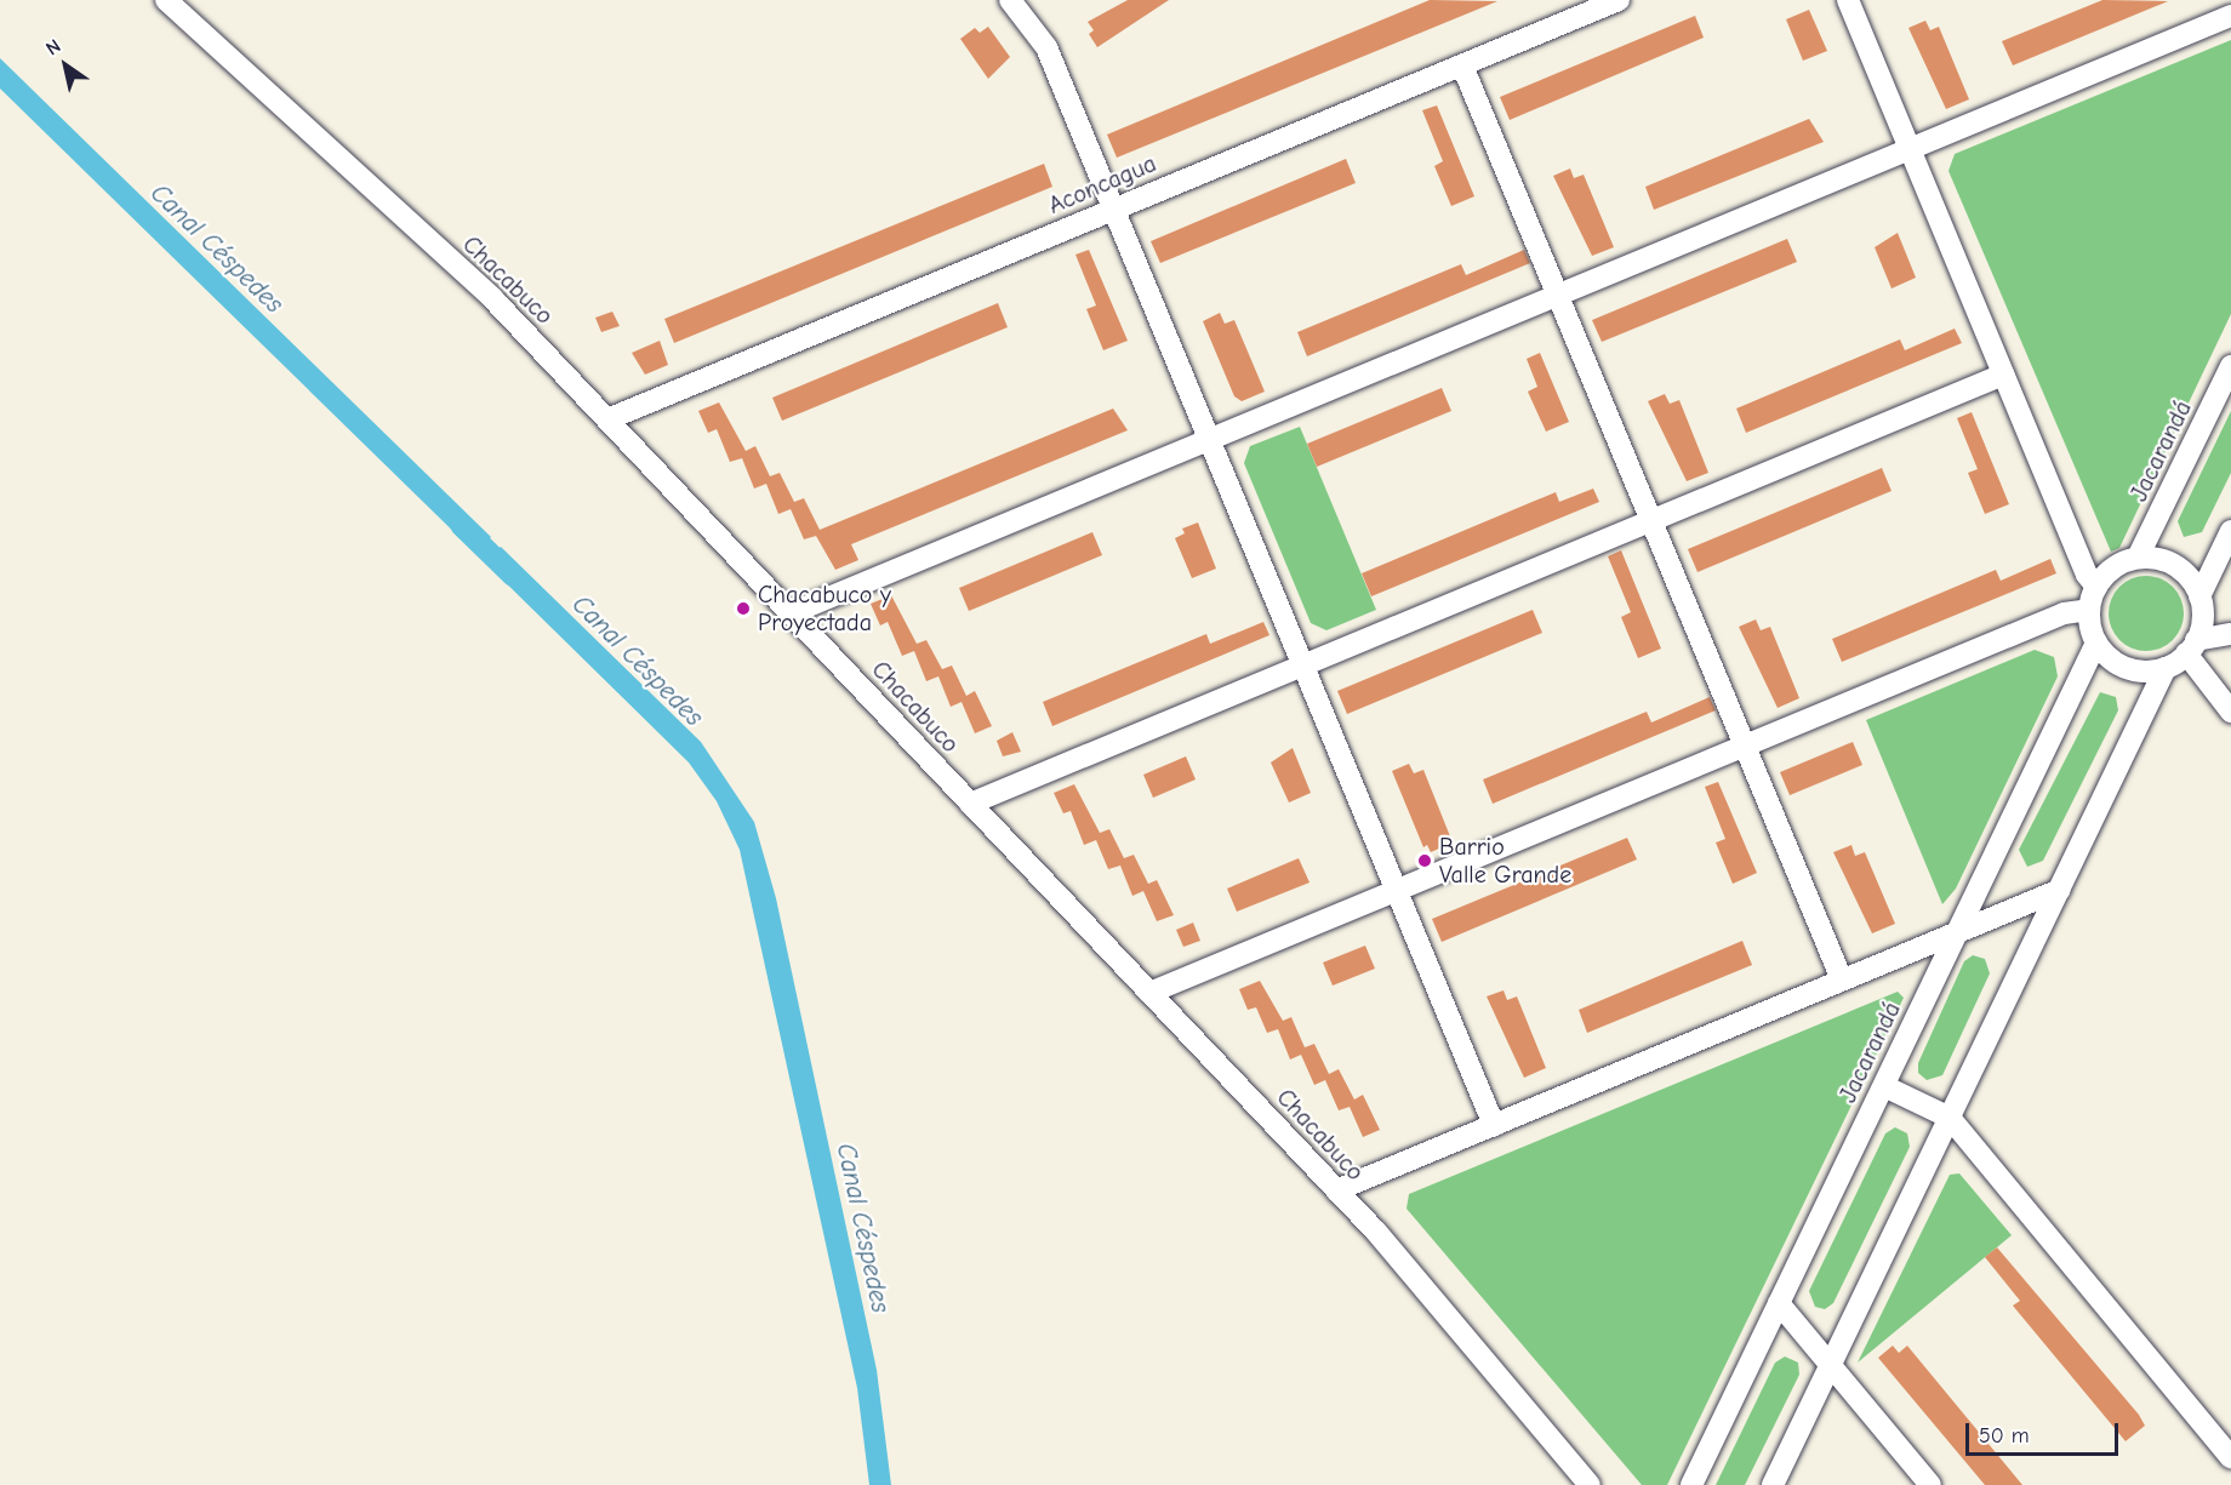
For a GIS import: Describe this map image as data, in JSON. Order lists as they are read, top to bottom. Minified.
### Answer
{"streets":{"street":["Aconcagua","Chacabuco","Jacarandá"]},"crossings":[["Aconcagua","Chacabuco"]],"water":["Canal Céspedes"],"places":["Chacabuco y Proyectada","Barrio Valle Grande"],"scale_bar":"50 m","north":"top left"}
